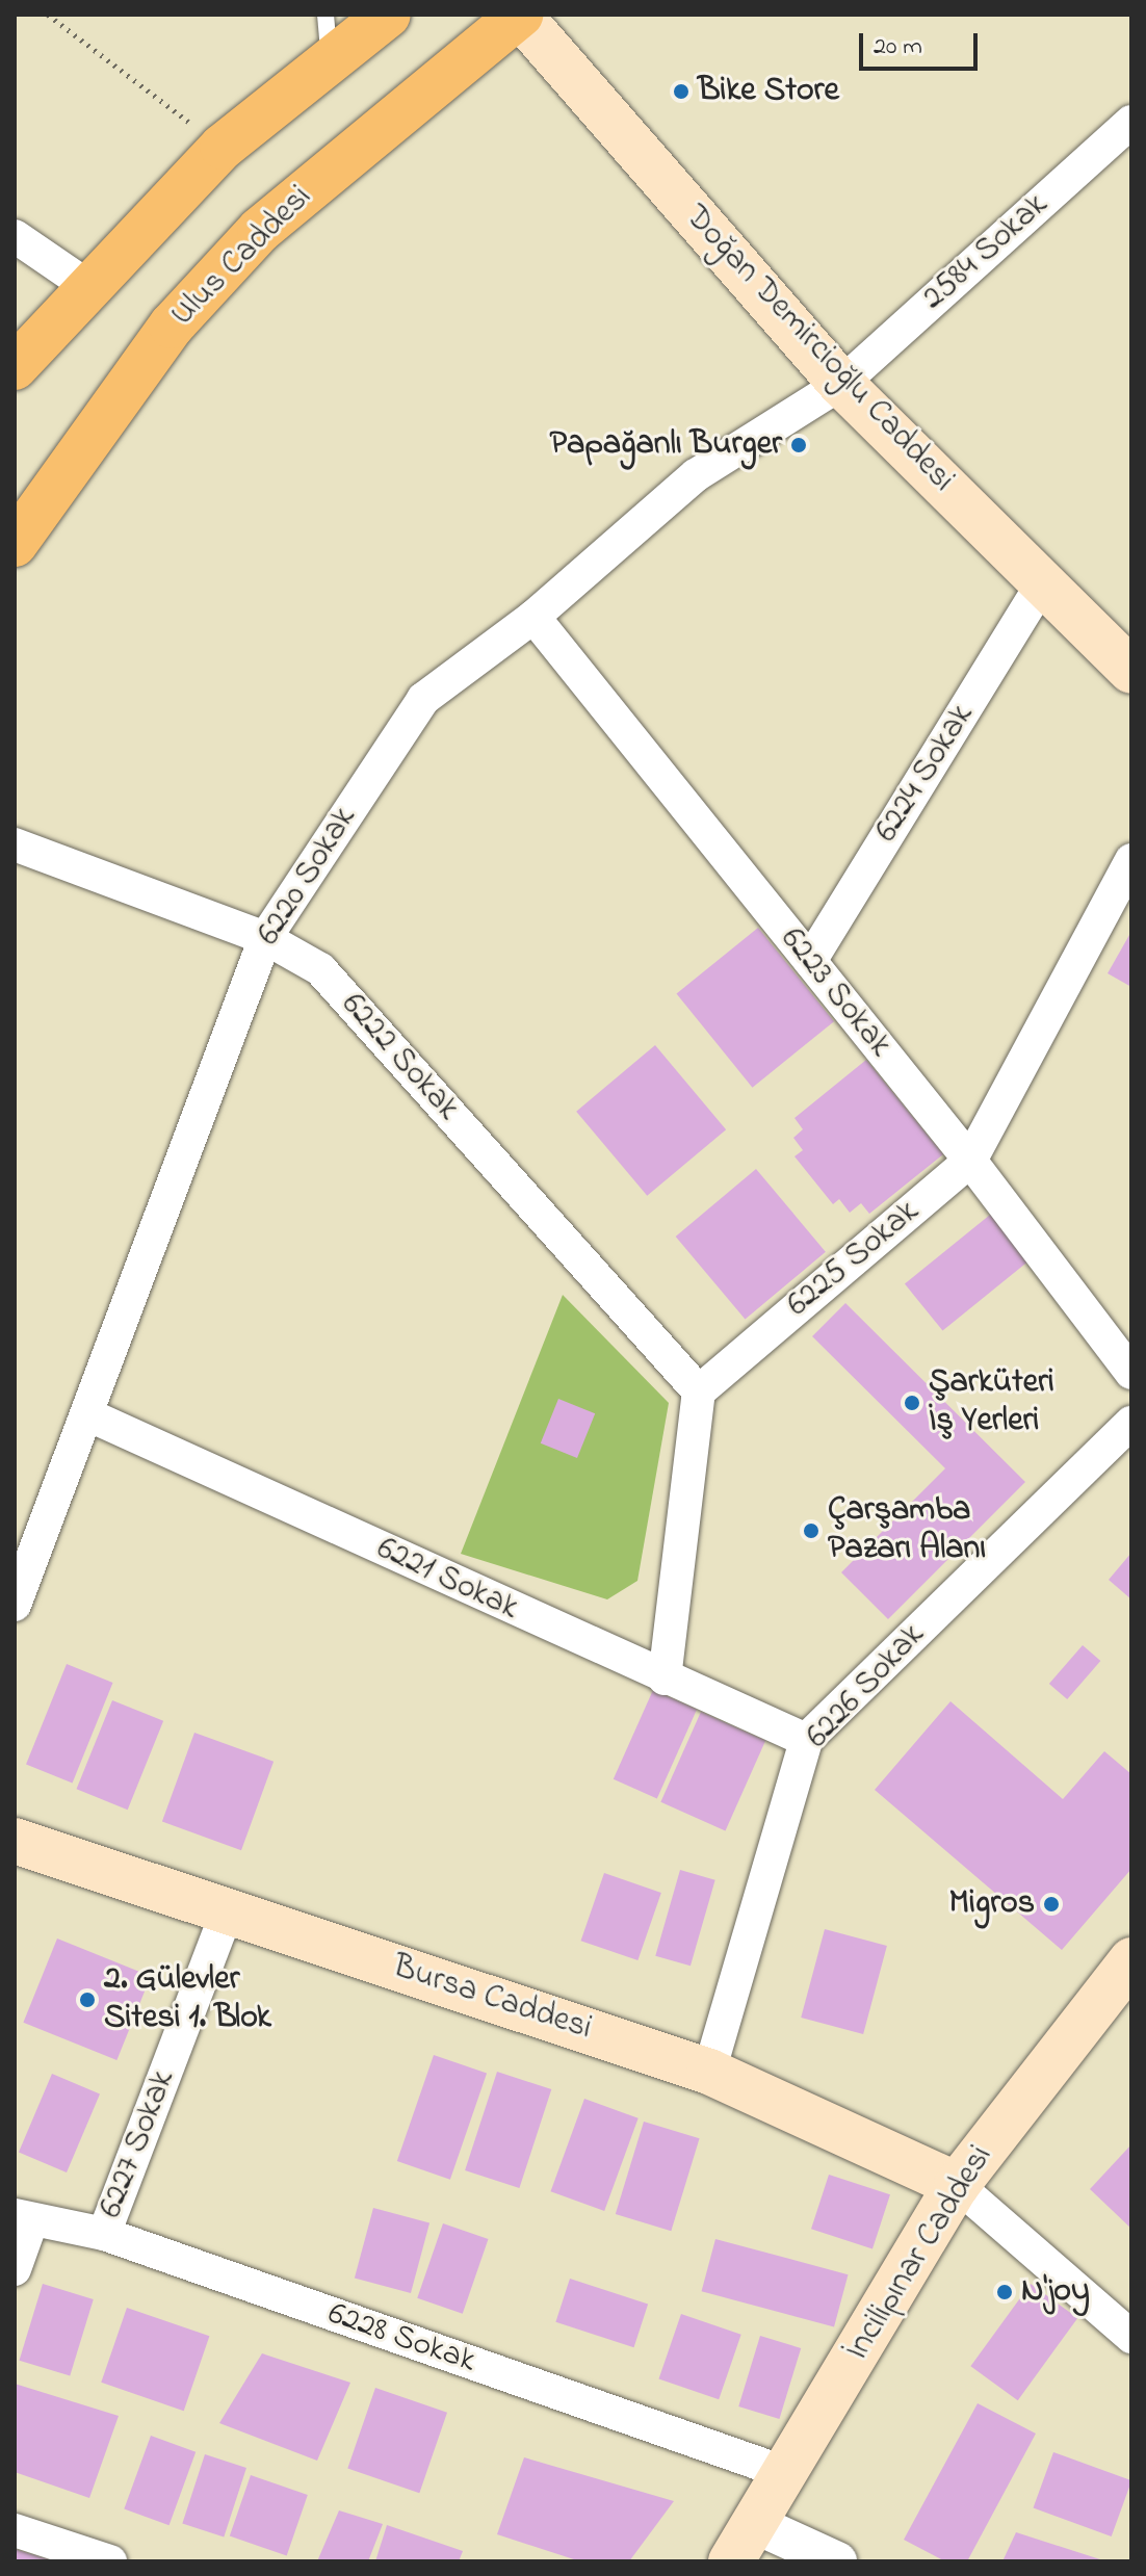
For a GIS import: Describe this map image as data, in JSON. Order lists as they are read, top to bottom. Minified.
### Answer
{"streets":{"main road":["Ulus Caddesi","Doğan Demircioğlu Caddesi","Bursa Caddesi","İncilipınar Caddesi"],"street":["2584 Sokak","6224 Sokak","6220 Sokak","6223 Sokak","6222 Sokak","6225 Sokak","6221 Sokak","6226 Sokak","6227 Sokak","6228 Sokak"]},"crossings":[["2584 Sokak","Doğan Demircioğlu Caddesi"],["2584 Sokak","6220 Sokak"],["Ulus Caddesi","Doğan Demircioğlu Caddesi"],["Doğan Demircioğlu Caddesi","6224 Sokak"],["Doğan Demircioğlu Caddesi","6220 Sokak"],["6224 Sokak","6223 Sokak"],["6220 Sokak","6223 Sokak"],["6220 Sokak","6222 Sokak"],["6220 Sokak","6221 Sokak"],["6223 Sokak","6225 Sokak"],["6222 Sokak","6225 Sokak"],["6221 Sokak","6226 Sokak"],["6226 Sokak","Bursa Caddesi"],["Bursa Caddesi","6227 Sokak"],["Bursa Caddesi","İncilipınar Caddesi"],["6227 Sokak","6228 Sokak"],["İncilipınar Caddesi","6228 Sokak"]],"places":["Bike Store","Papağanlı Burger","Şarküteri İş Yerleri","Çarşamba Pazarı Alanı","Migros","2. Gülevler Sitesi 1. Blok","N'joy"],"scale_bar":"20 m"}
